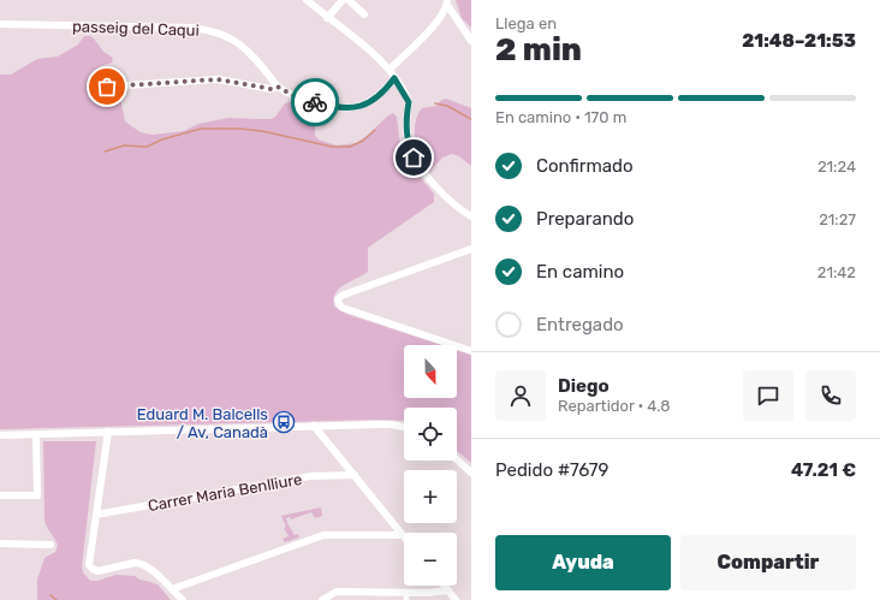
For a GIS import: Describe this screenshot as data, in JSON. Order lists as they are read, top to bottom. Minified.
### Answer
{"streets":{"street":["passeig del Caqui","Carrer Maria Benlliure"]},"places":{"bus stop":["Eduard M. Balcells / Av, Canadà"]},"north":"bottom","page":{"heading":["2 min","Llega en","21:48–21:53"],"panel":["Diego","Repartidor · 4.8","Pedido #7679","47.21 €"],"bar":"En camino · 170 m","list":[["Confirmado","21:24"],["Preparando","21:27"],["En camino","21:42"],"Entregado"],"map_buttons":["+","−"],"buttons":["Ayuda","Compartir"]}}
